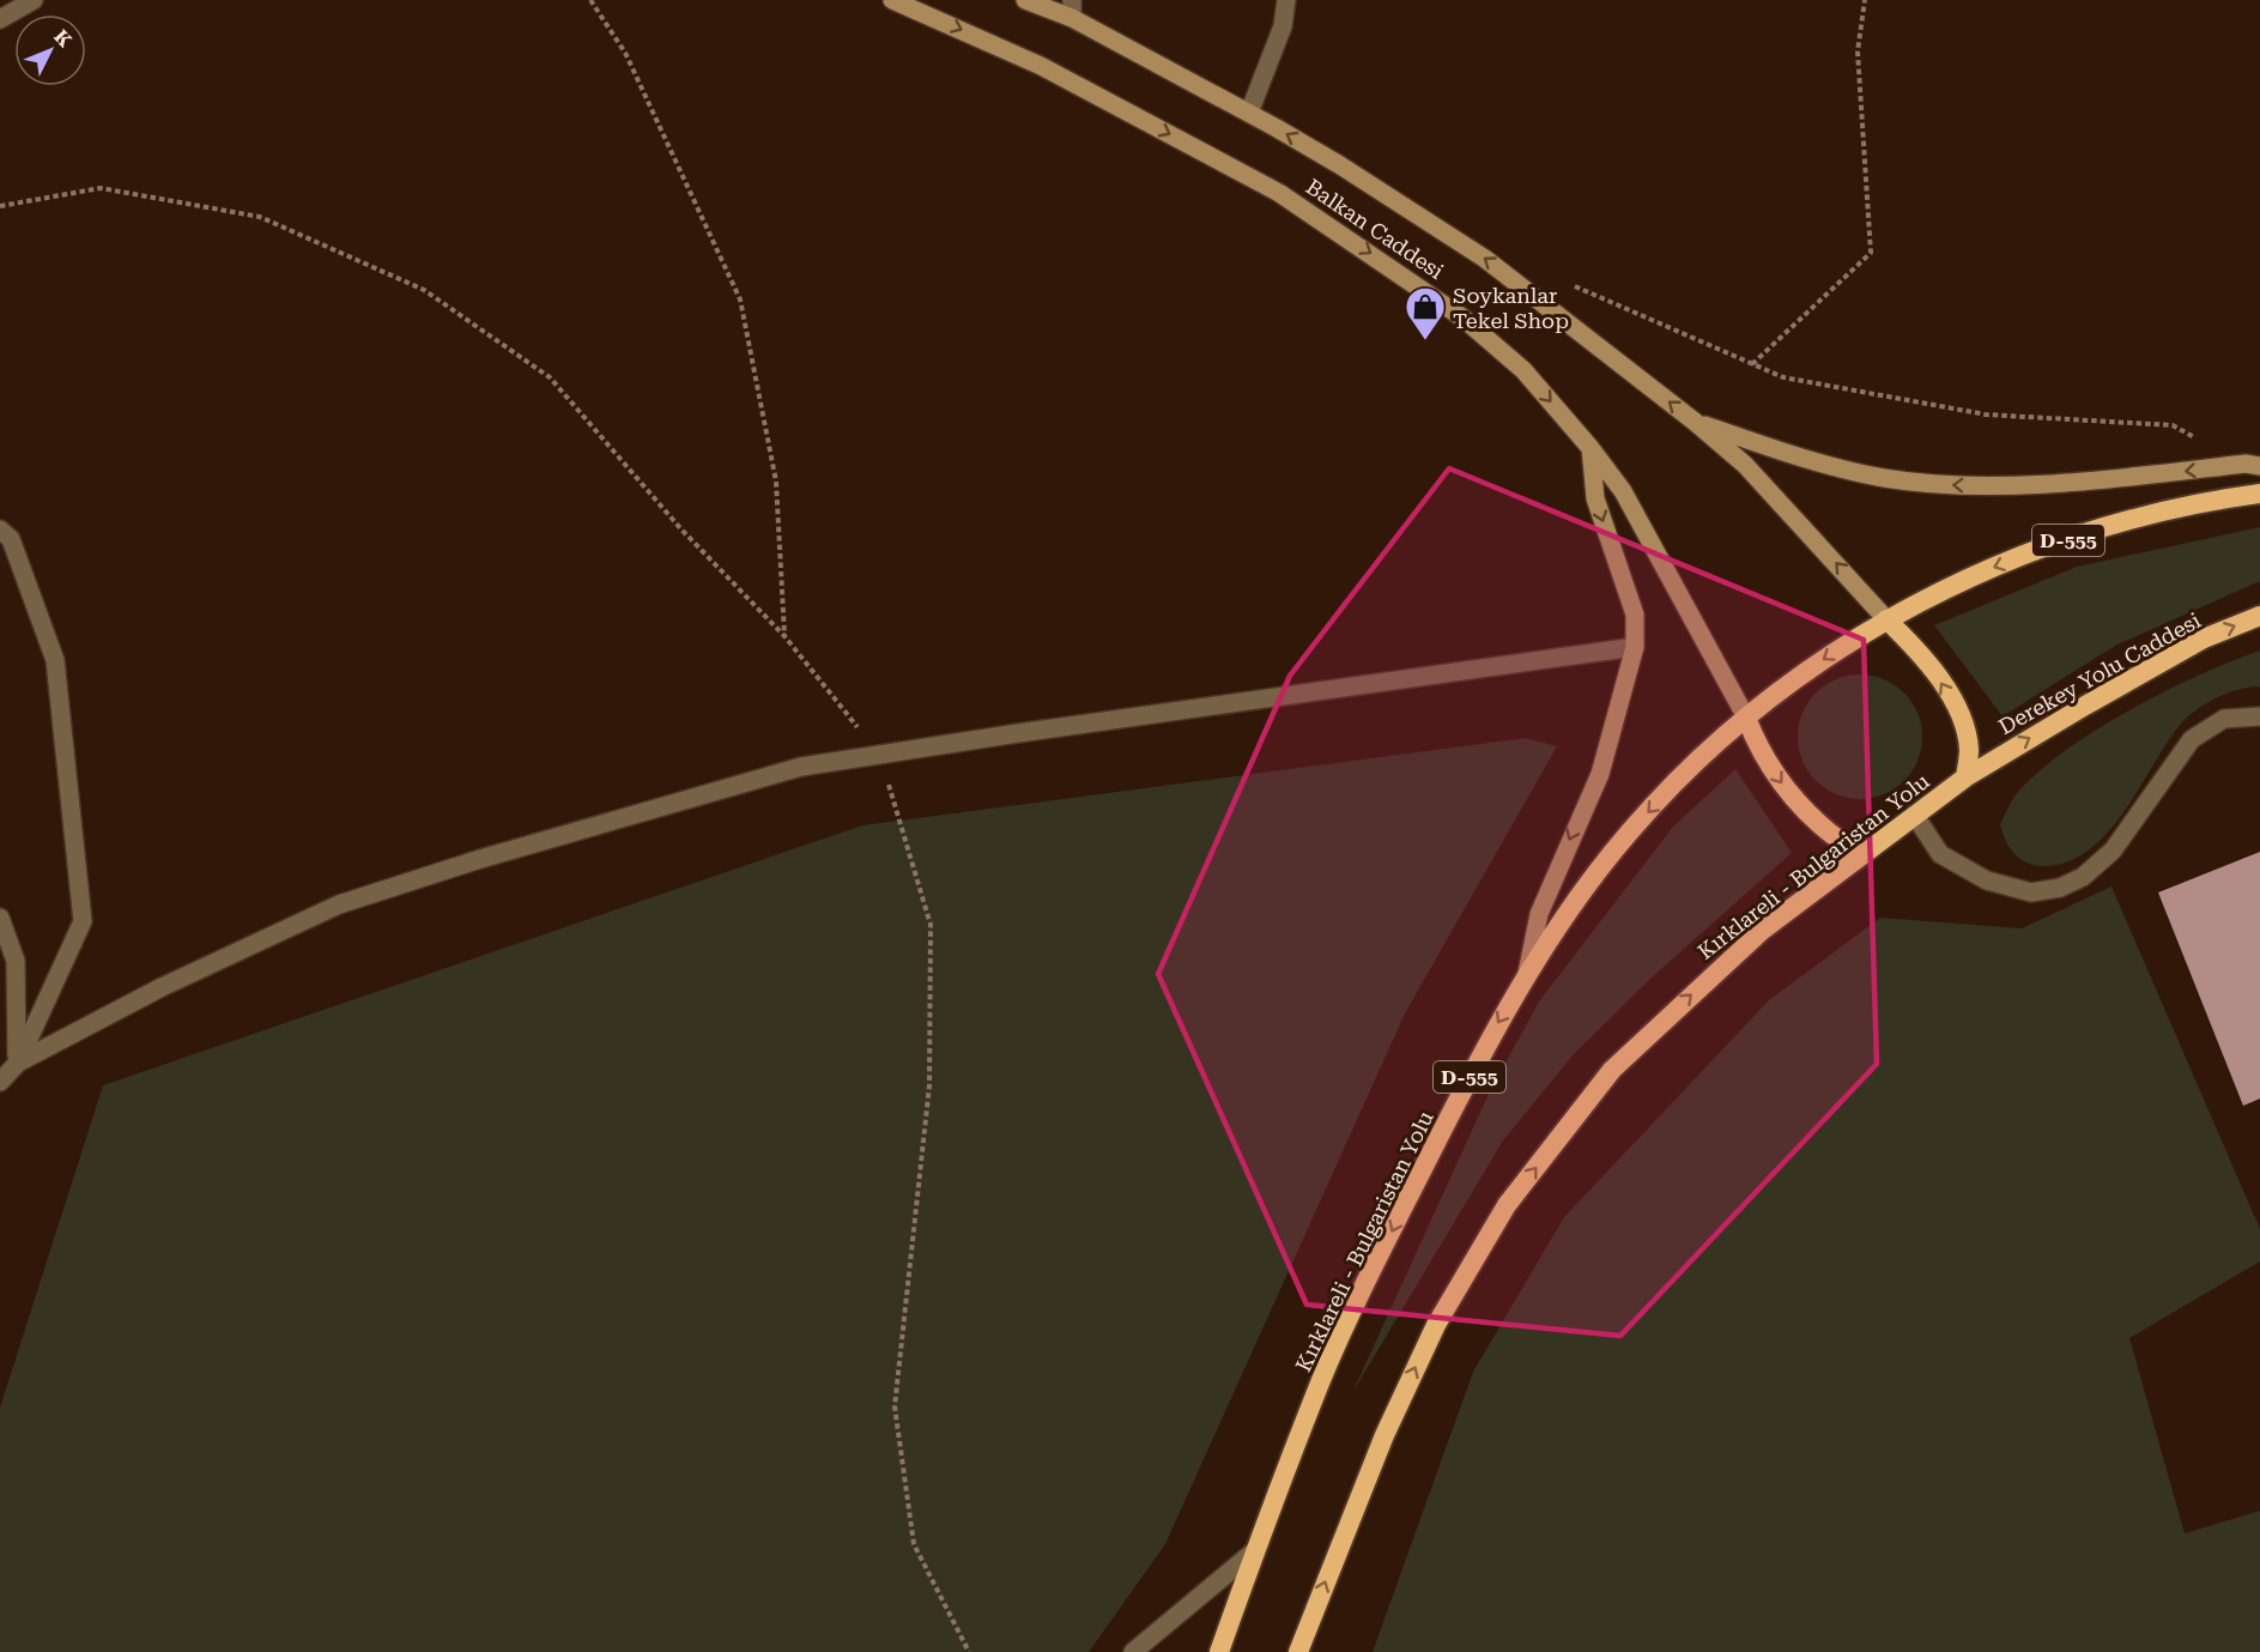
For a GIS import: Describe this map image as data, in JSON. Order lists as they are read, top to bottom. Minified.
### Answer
{"streets":{"highway":["D-555","Derekey Yolu Caddesi","Kırklareli - Bulgaristan Yolu"],"main road":["Balkan Caddesi"]},"crossings":[["Balkan Caddesi","D-555"],["Balkan Caddesi","Derekey Yolu Caddesi"],["Balkan Caddesi","Kırklareli - Bulgaristan Yolu"],["D-555","Derekey Yolu Caddesi"],["D-555","Kırklareli - Bulgaristan Yolu"],["Derekey Yolu Caddesi","Kırklareli - Bulgaristan Yolu"]],"places":{"shop":["Soykanlar Tekel Shop"]},"north":"top right"}
